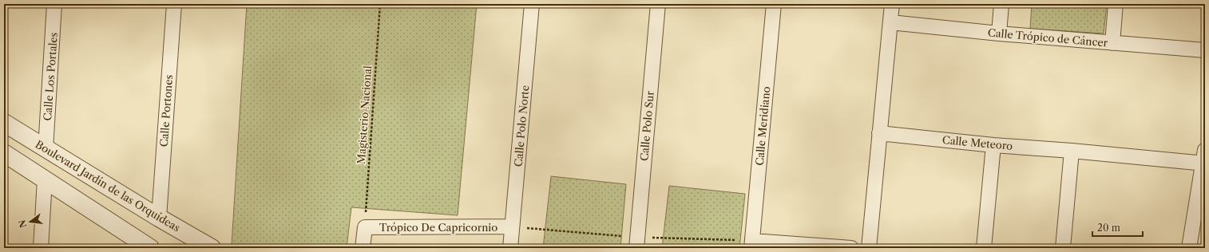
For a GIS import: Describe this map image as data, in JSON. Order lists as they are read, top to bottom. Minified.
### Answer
{"streets":{"street":["Calle Trópico de Cáncer","Calle Los Portales","Calle Portones","Calle Polo Norte","Calle Polo Sur","Calle Meridiano","Calle Meteoro","Boulevard Jardín de las Orquídeas","Trópico De Capricornio"],"path":["Magisterio Nacional"]},"crossings":[["Calle Los Portales","Boulevard Jardín de las Orquídeas"],["Calle Portones","Boulevard Jardín de las Orquídeas"],["Magisterio Nacional","Trópico De Capricornio"],["Calle Polo Norte","Trópico De Capricornio"]],"scale_bar":"20 m","north":"left"}
